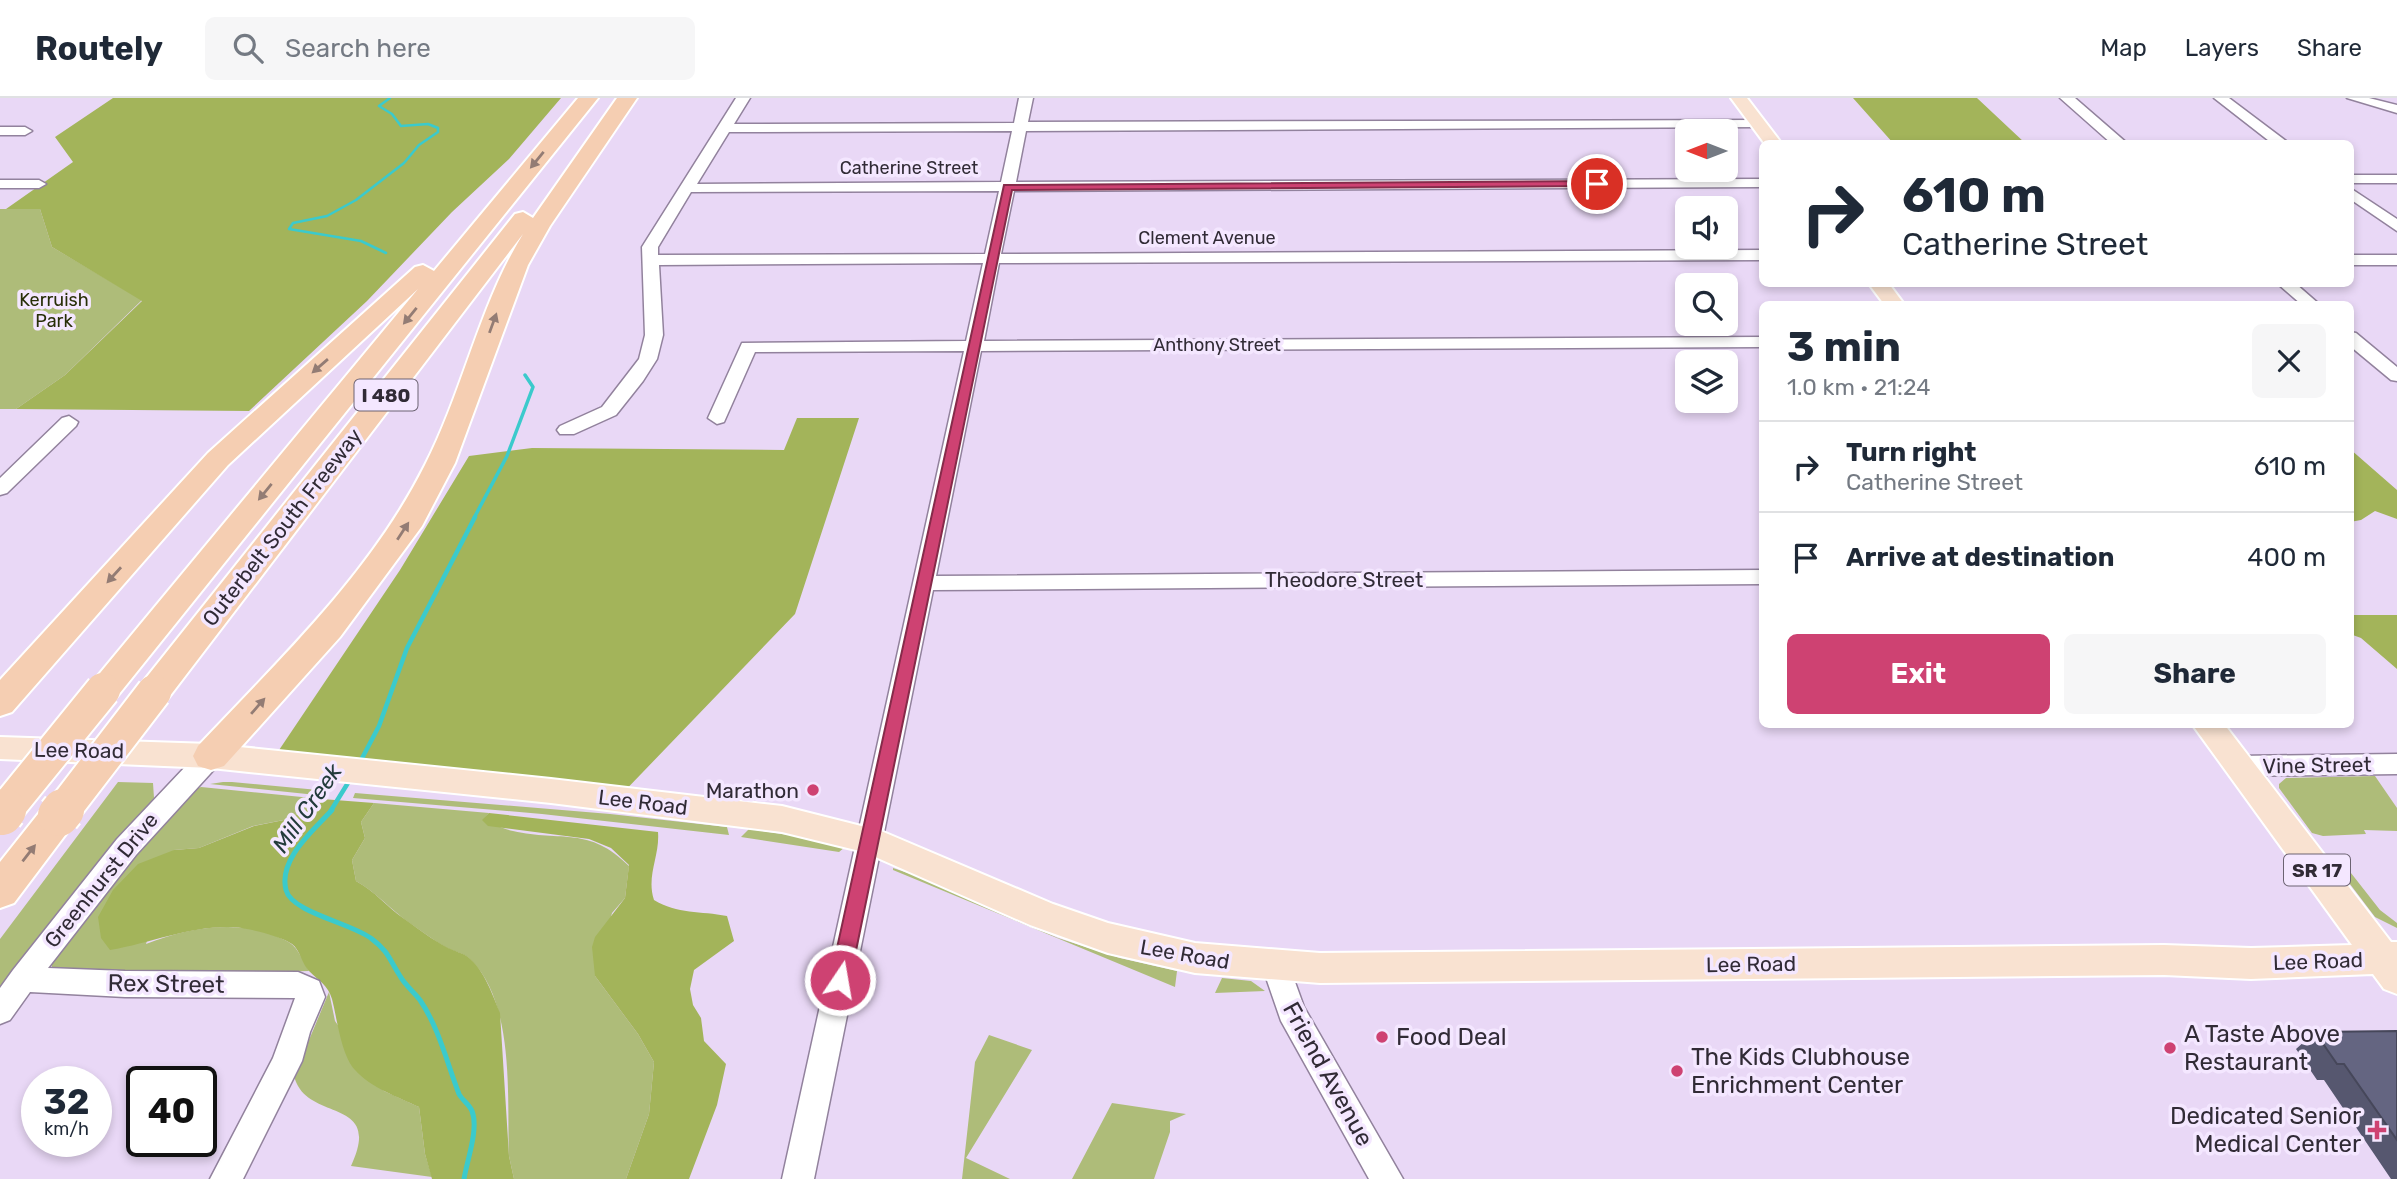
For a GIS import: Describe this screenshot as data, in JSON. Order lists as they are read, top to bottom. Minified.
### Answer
{"streets":{"highway":["I 480","Outerbelt South Freeway"],"main road":["Lee Road","SR 17"],"street":["Catherine Street","Clement Avenue","Anthony Street","Theodore Street","Vine Street","Greenhurst Drive","Rex Street","Friend Avenue"]},"crossings":[["Lee Road","SR 17"],["Lee Road","Greenhurst Drive"],["Lee Road","Friend Avenue"],["Vine Street","SR 17"],["Greenhurst Drive","Rex Street"]],"water":["Mill Creek"],"parks":["Kerruish Park"],"places":{"other":["Marathon","Food Deal","A Taste Above Restaurant","The Kids Clubhouse Enrichment Center"],"health":["Dedicated Senior Medical Center"]},"north":"left","page":{"header":"Routely","search":"Search here","nav":["Map","Layers","Share"],"turn":["610 m","Catherine Street"],"heading":["3 min","1.0 km · 21:24"],"list":[{"name":"Turn right","note":"Catherine Street","value":"610 m"},{"name":"Arrive at destination","value":"400 m"}],"buttons":["Exit","Share"],"speed":"32 km/h","limit":"40"}}
